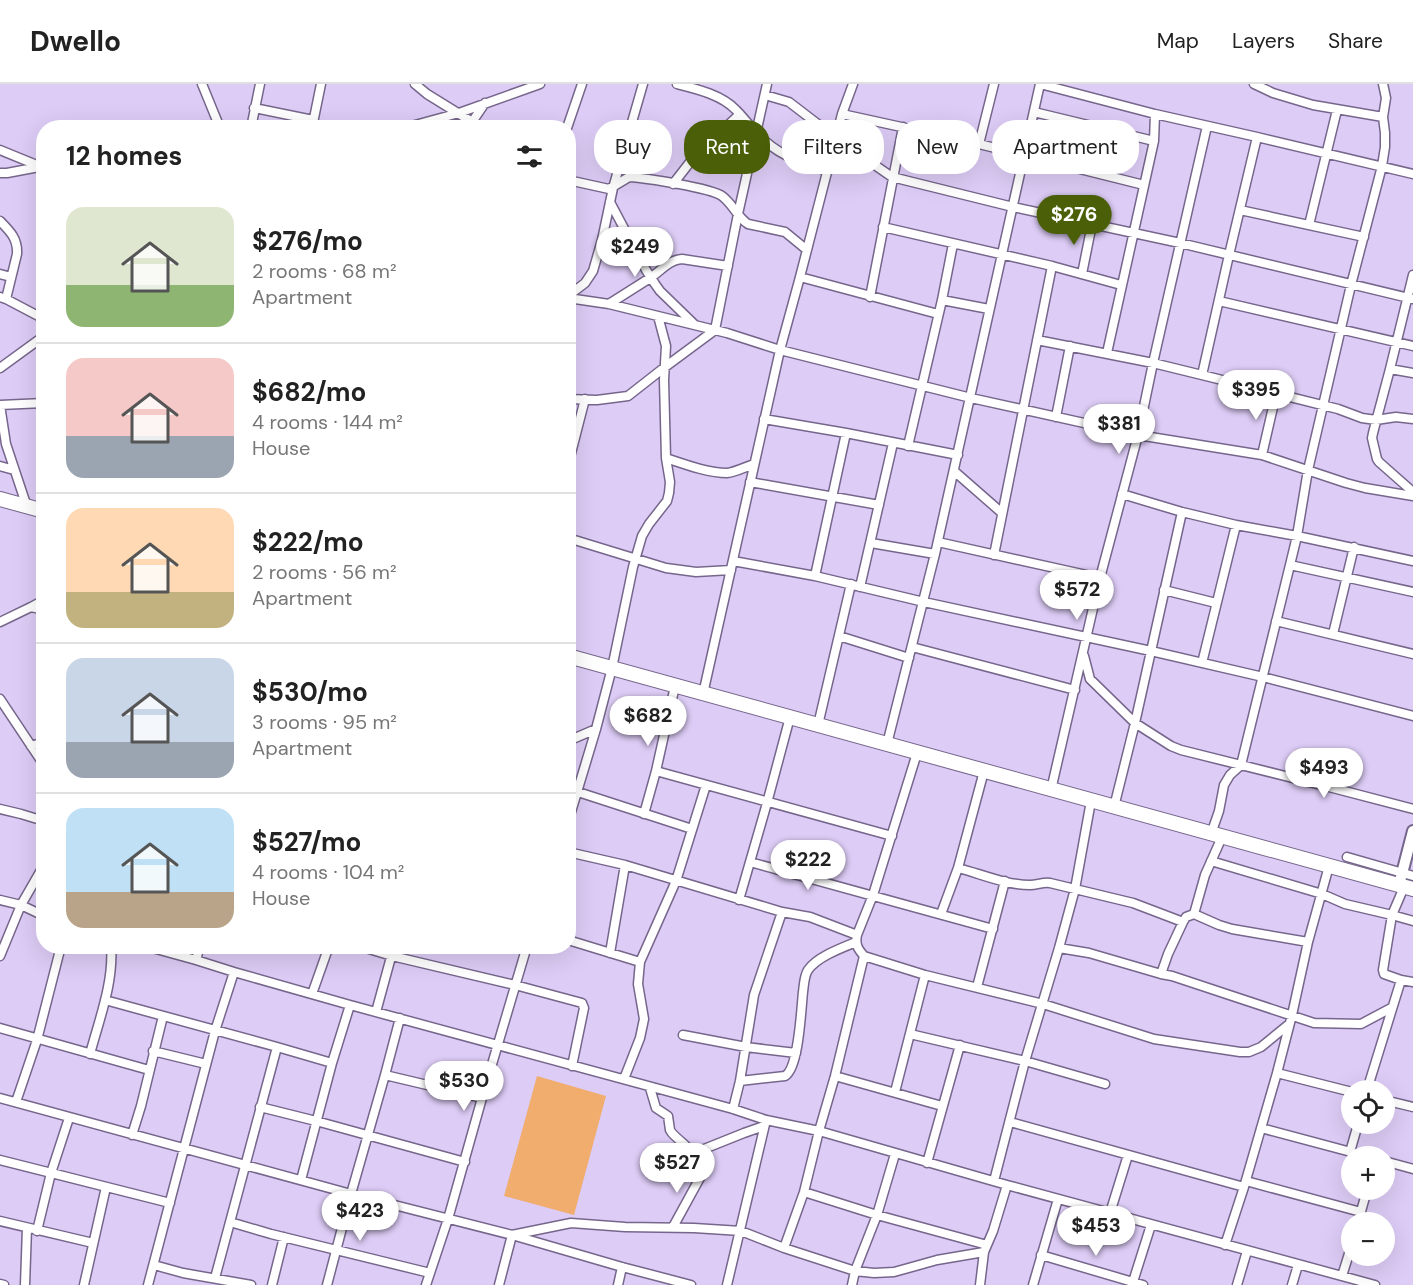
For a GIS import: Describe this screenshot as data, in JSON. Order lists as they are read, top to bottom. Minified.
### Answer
{"page":{"header":"Dwello","nav":["Map","Layers","Share"],"chip":["Buy","Rent","Filters","New","Apartment"],"heading":"12 homes","list":[{"name":"$276/mo","note":"2 rooms · 68 m² · Apartment"},{"name":"$682/mo","note":"4 rooms · 144 m² · House"},{"name":"$222/mo","note":"2 rooms · 56 m² · Apartment"},{"name":"$530/mo","note":"3 rooms · 95 m² · Apartment"},{"name":"$527/mo","note":"4 rooms · 104 m² · House"}],"price":["$276","$249","$395","$381","$572","$682","$493","$222","$530","$527","$423","$453"],"map_buttons":["+","−"]}}
